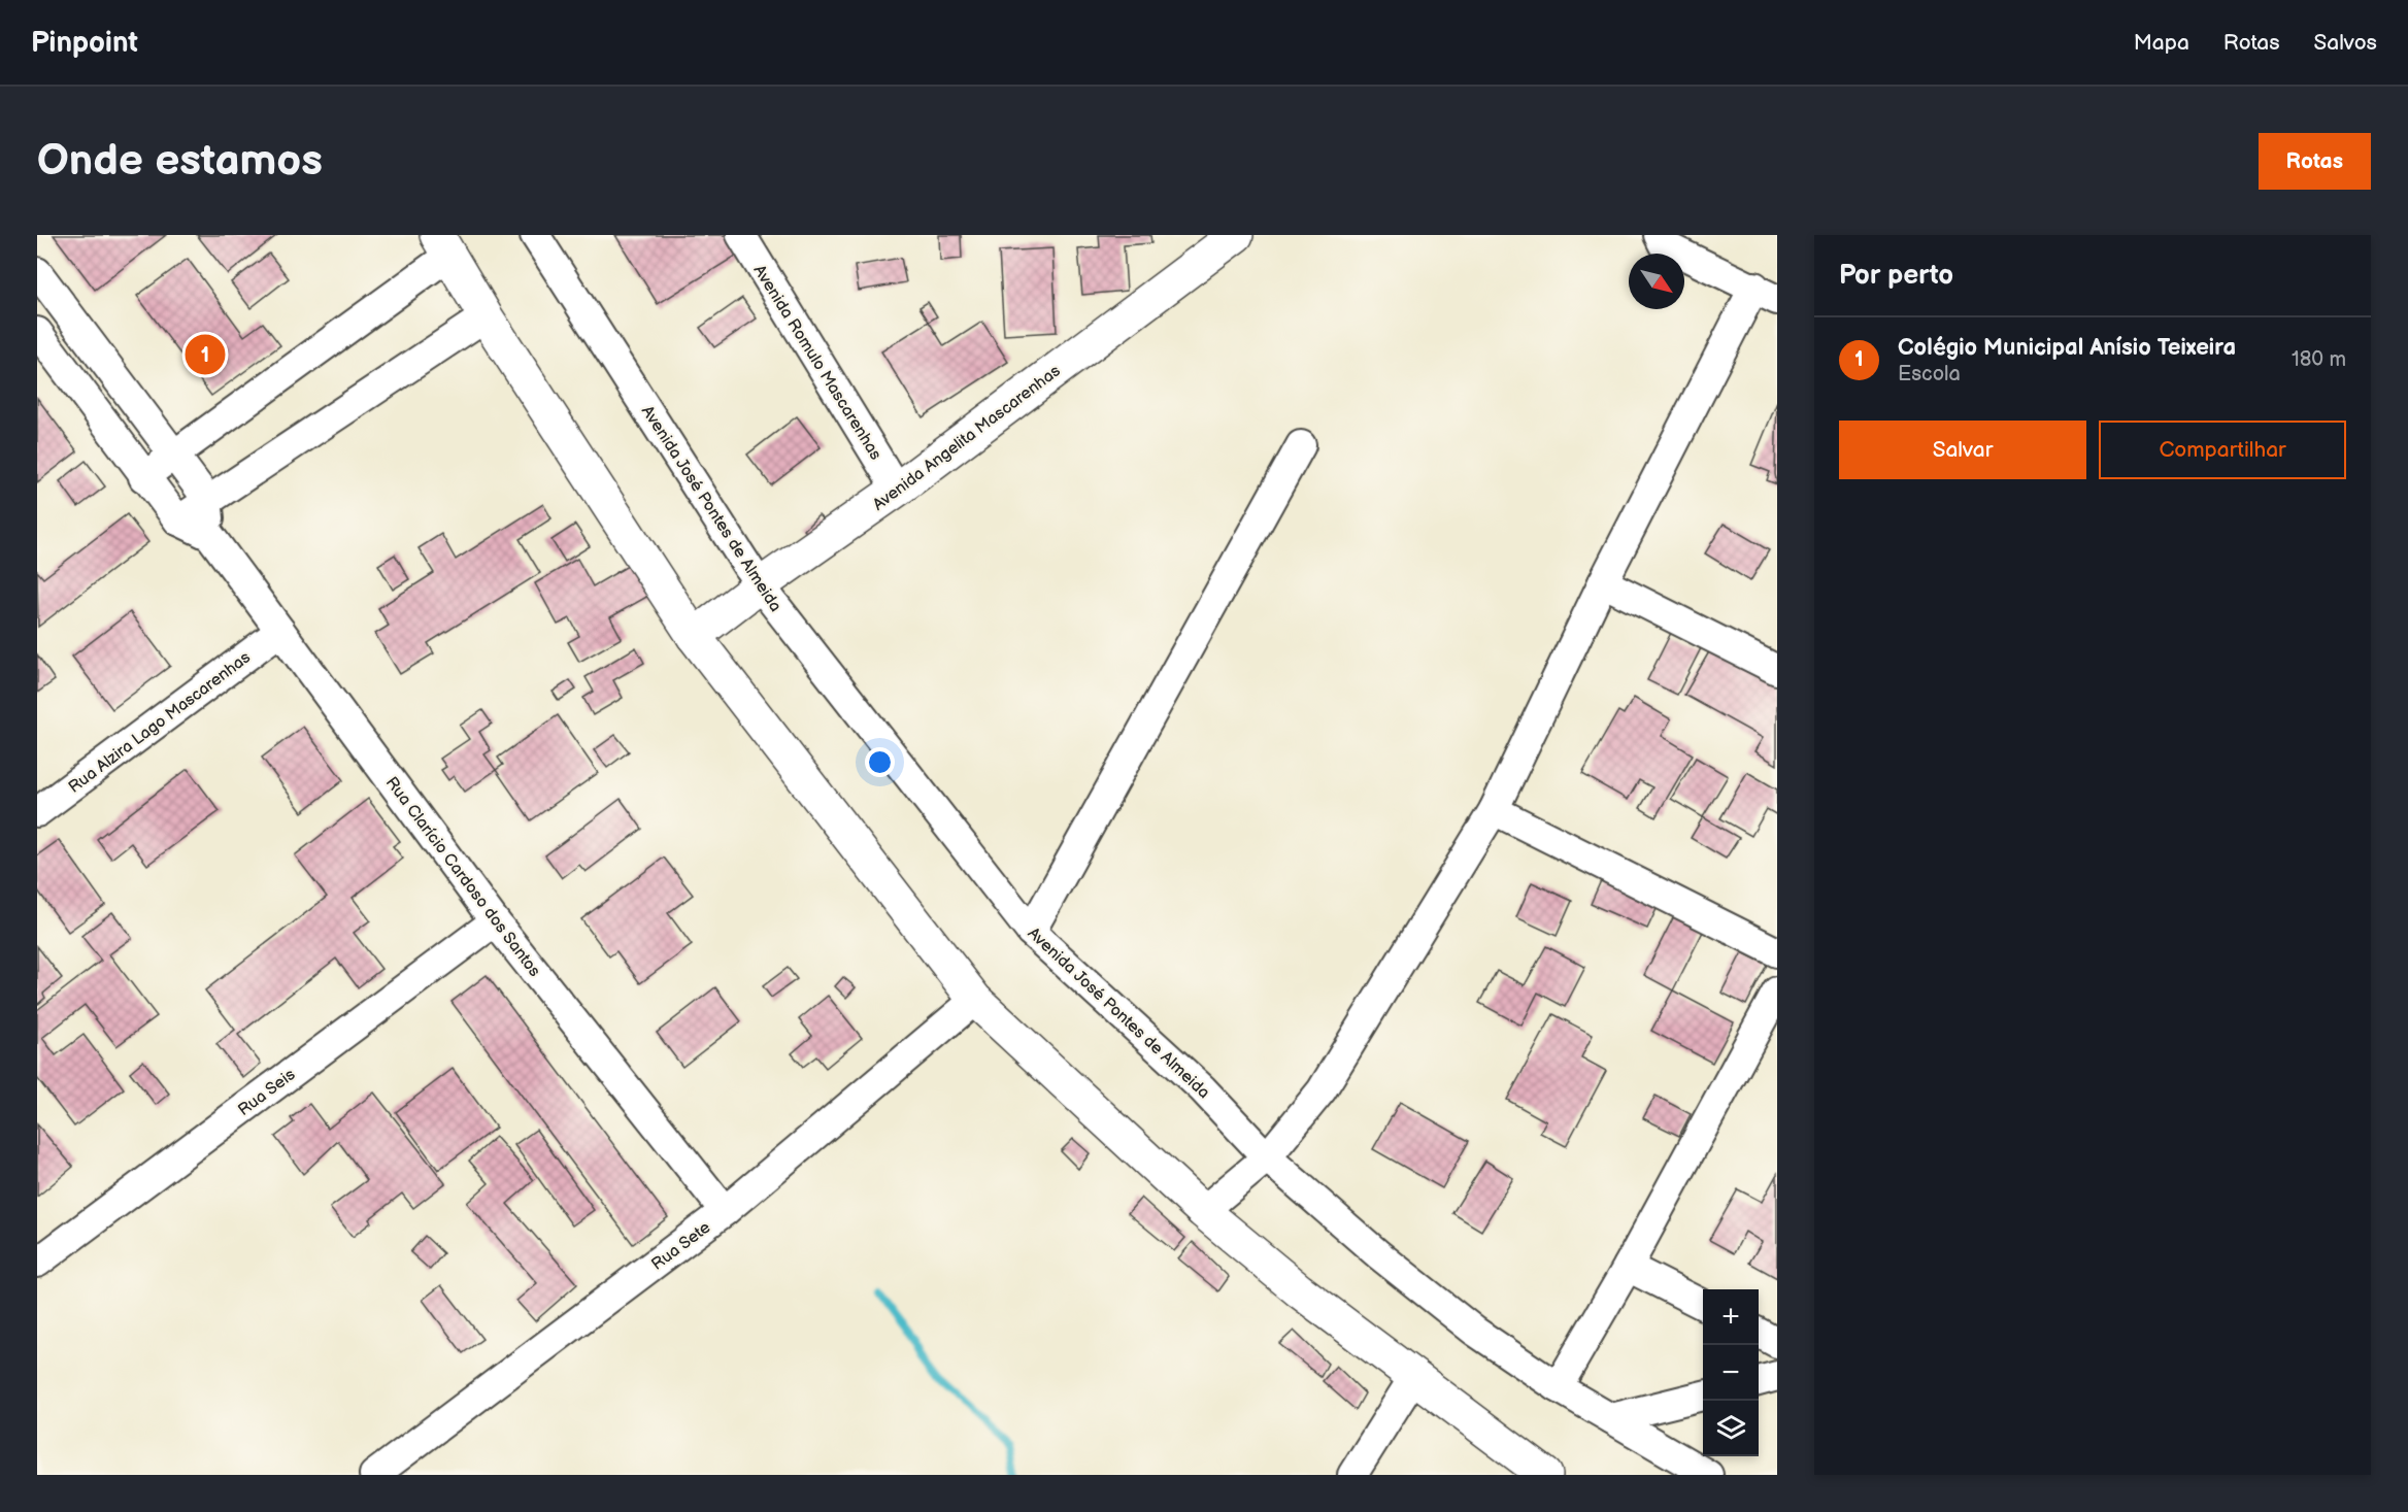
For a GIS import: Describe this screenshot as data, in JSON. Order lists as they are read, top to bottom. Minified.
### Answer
{"streets":{"street":["Avenida Romulo Mascarenhas","Avenida Angelita Mascarenhas","Avenida José Pontes de Almeida","Rua Alzira Lago Mascarenhas","Rua Clarício Cardoso dos Santos","Rua Seis","Rua Sete"]},"crossings":[["Avenida Romulo Mascarenhas","Avenida Angelita Mascarenhas"],["Avenida Angelita Mascarenhas","Avenida José Pontes de Almeida"],["Rua Alzira Lago Mascarenhas","Rua Clarício Cardoso dos Santos"],["Rua Clarício Cardoso dos Santos","Rua Seis"],["Rua Clarício Cardoso dos Santos","Rua Sete"]],"north":"bottom right","page":{"header":"Pinpoint","nav":["Mapa","Rotas","Salvos"],"buttons":["Rotas",["Salvar","Compartilhar"]],"title":"Onde estamos","heading":"Por perto","list":[{"mark":"1","name":"Colégio Municipal Anísio Teixeira","note":"Escola","value":"180 m"}],"pins":"1","map_buttons":["+","−"]}}
